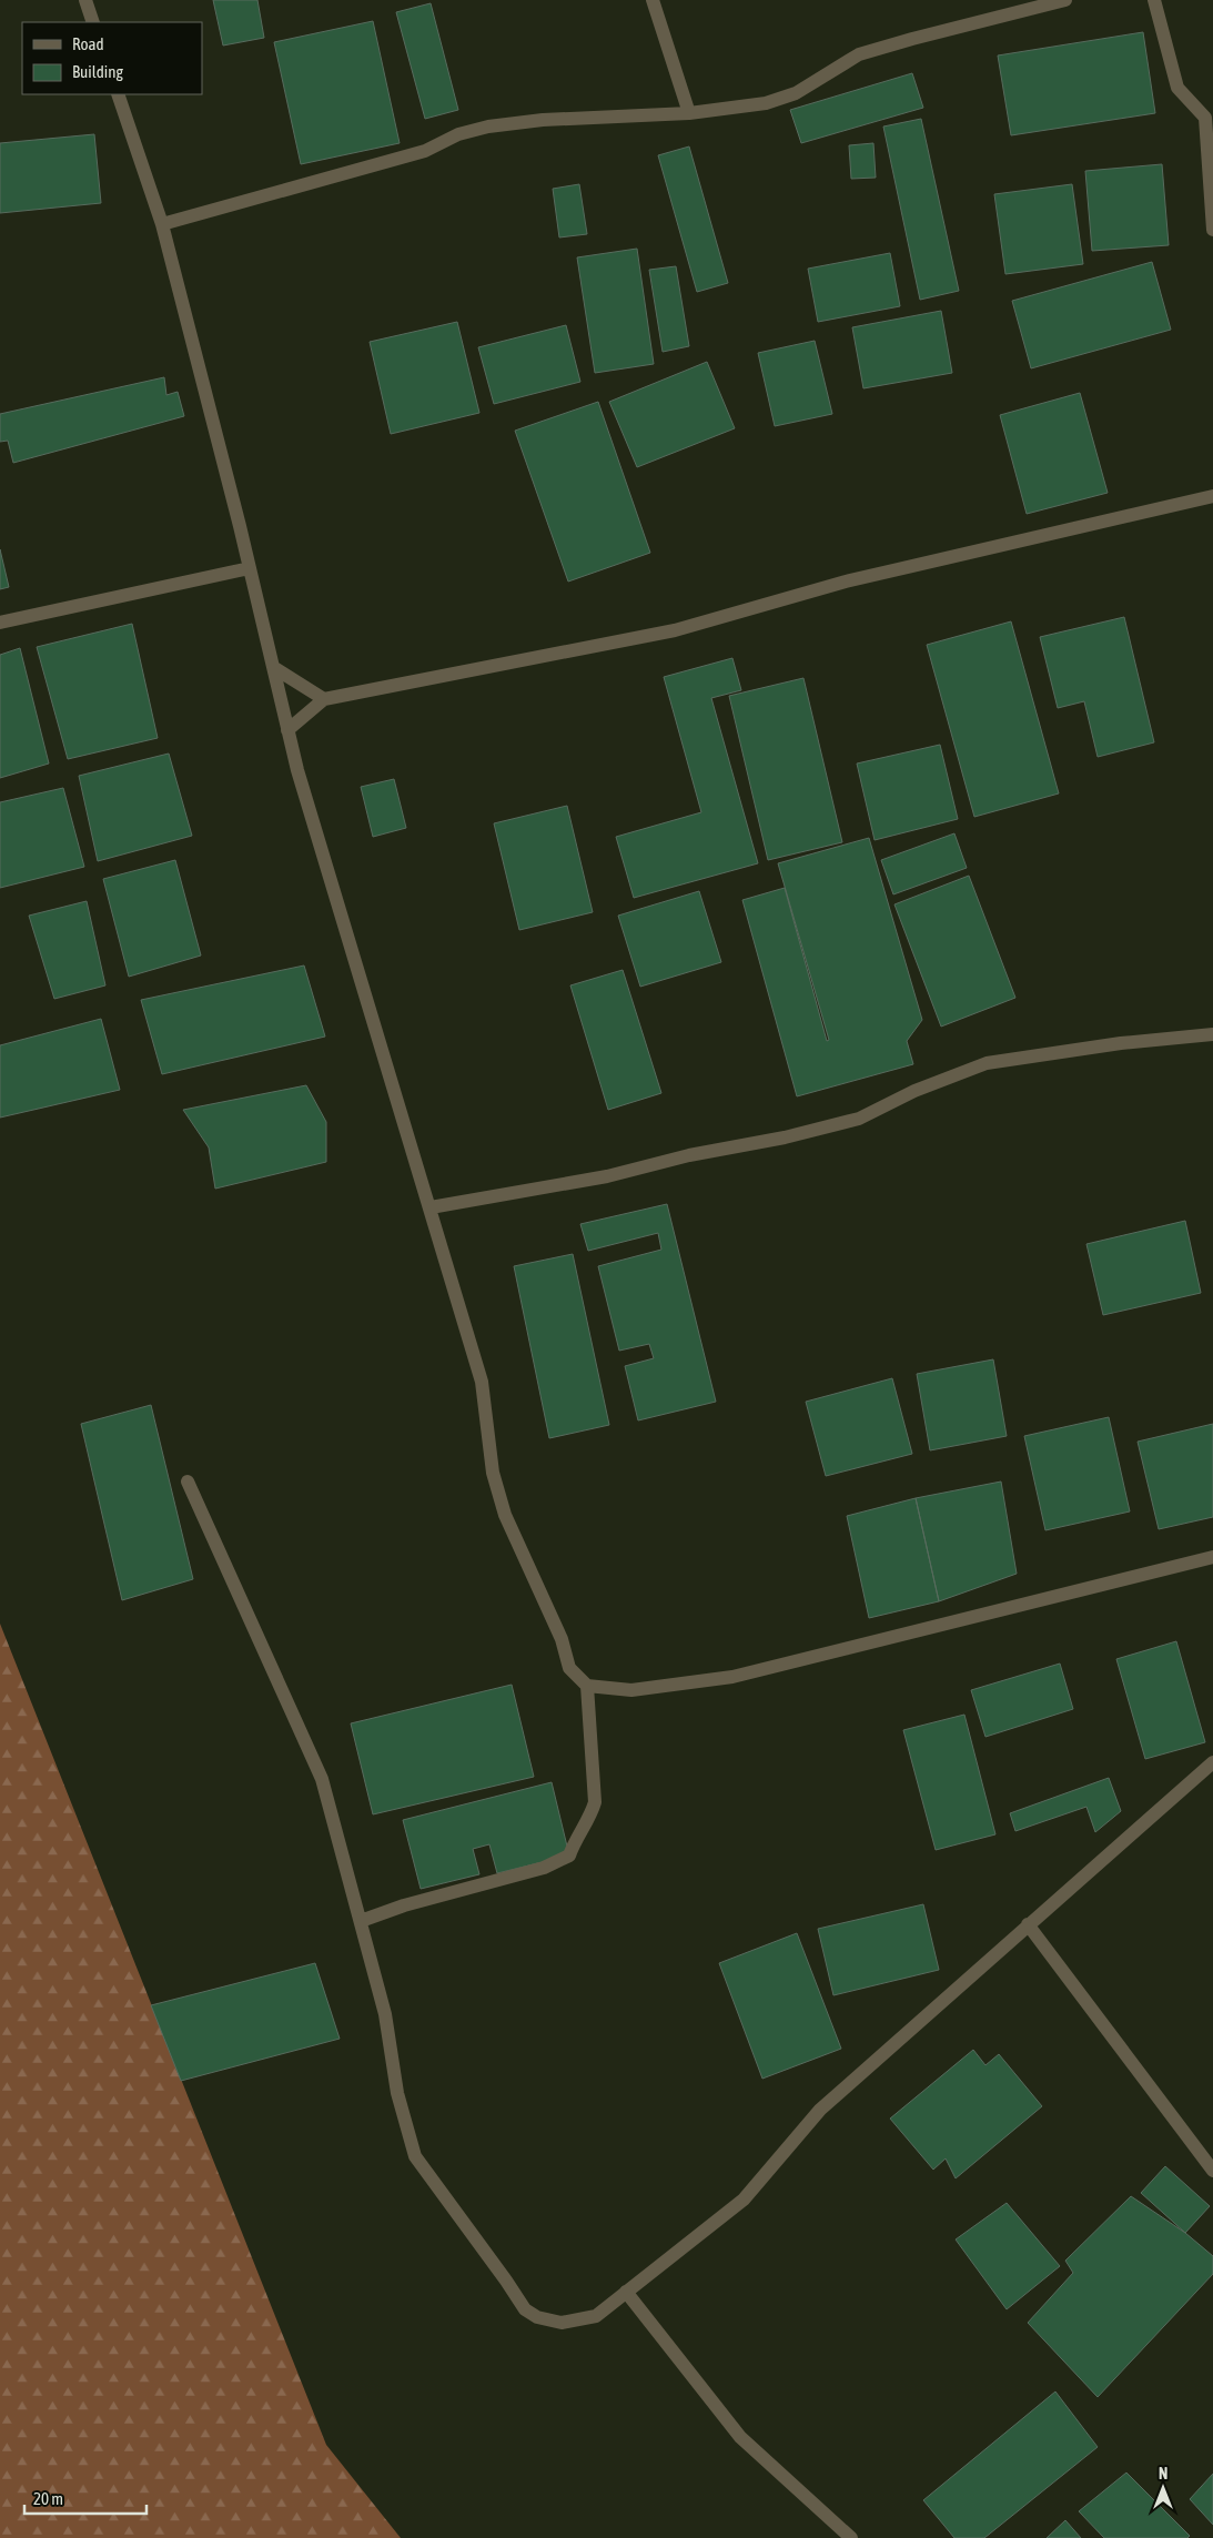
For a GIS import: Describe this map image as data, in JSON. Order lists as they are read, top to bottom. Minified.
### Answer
{"legend":["Road","Building"],"scale_bar":"20 m","north":"top"}
